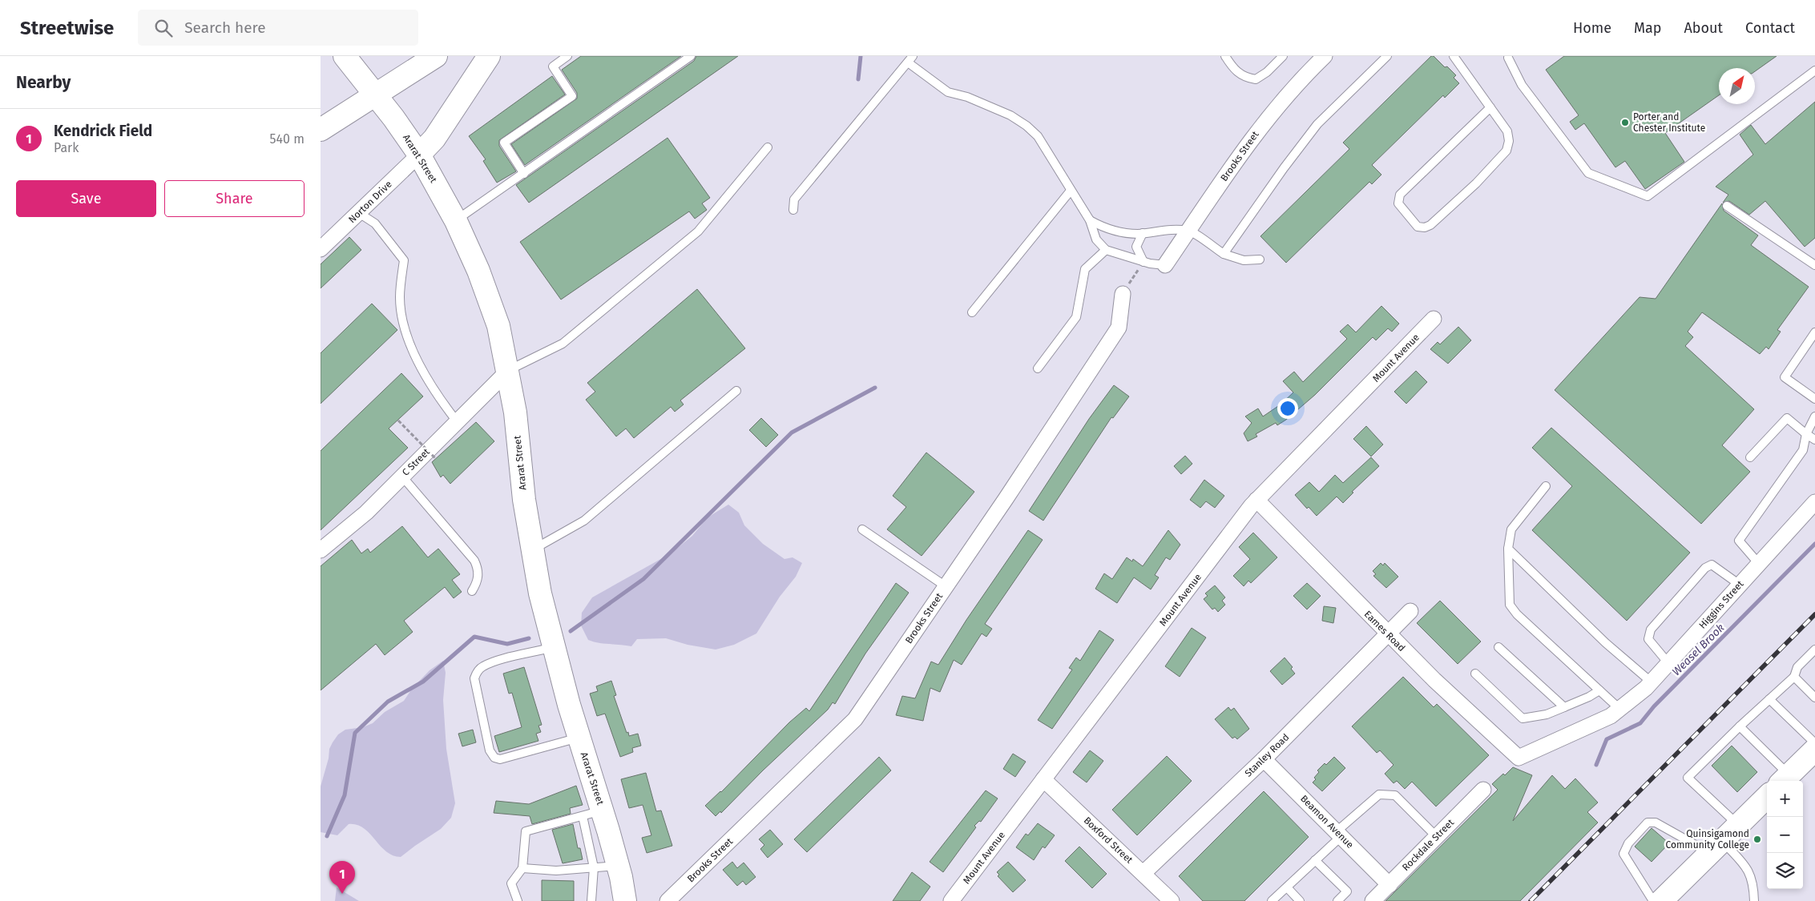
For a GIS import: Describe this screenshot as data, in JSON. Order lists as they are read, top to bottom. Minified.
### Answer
{"streets":{"main road":["Ararat Street"],"street":["Brooks Street","Norton Drive","Mount Avenue","C Street","Higgins Street","Eames Road","Stanley Road","Beamon Avenue","Boxford Street","Rockdale Street"]},"crossings":[["Ararat Street","Norton Drive"],["Ararat Street","C Street"],["Mount Avenue","Eames Road"],["Mount Avenue","Boxford Street"],["Higgins Street","Eames Road"],["Eames Road","Stanley Road"],["Stanley Road","Beamon Avenue"],["Stanley Road","Boxford Street"],["Beamon Avenue","Rockdale Street"]],"water":["Weasel Brook"],"places":["Porter and Chester Institute","Quinsigamond Community College"],"north":"top right","page":{"header":"Streetwise","search":"Search here","nav":["Home","Map","About","Contact"],"heading":"Nearby","list":[{"mark":"1","name":"Kendrick Field","note":"Park","value":"540 m"}],"buttons":["Save","Share"],"map_buttons":["+","−"],"pins":"1"}}
